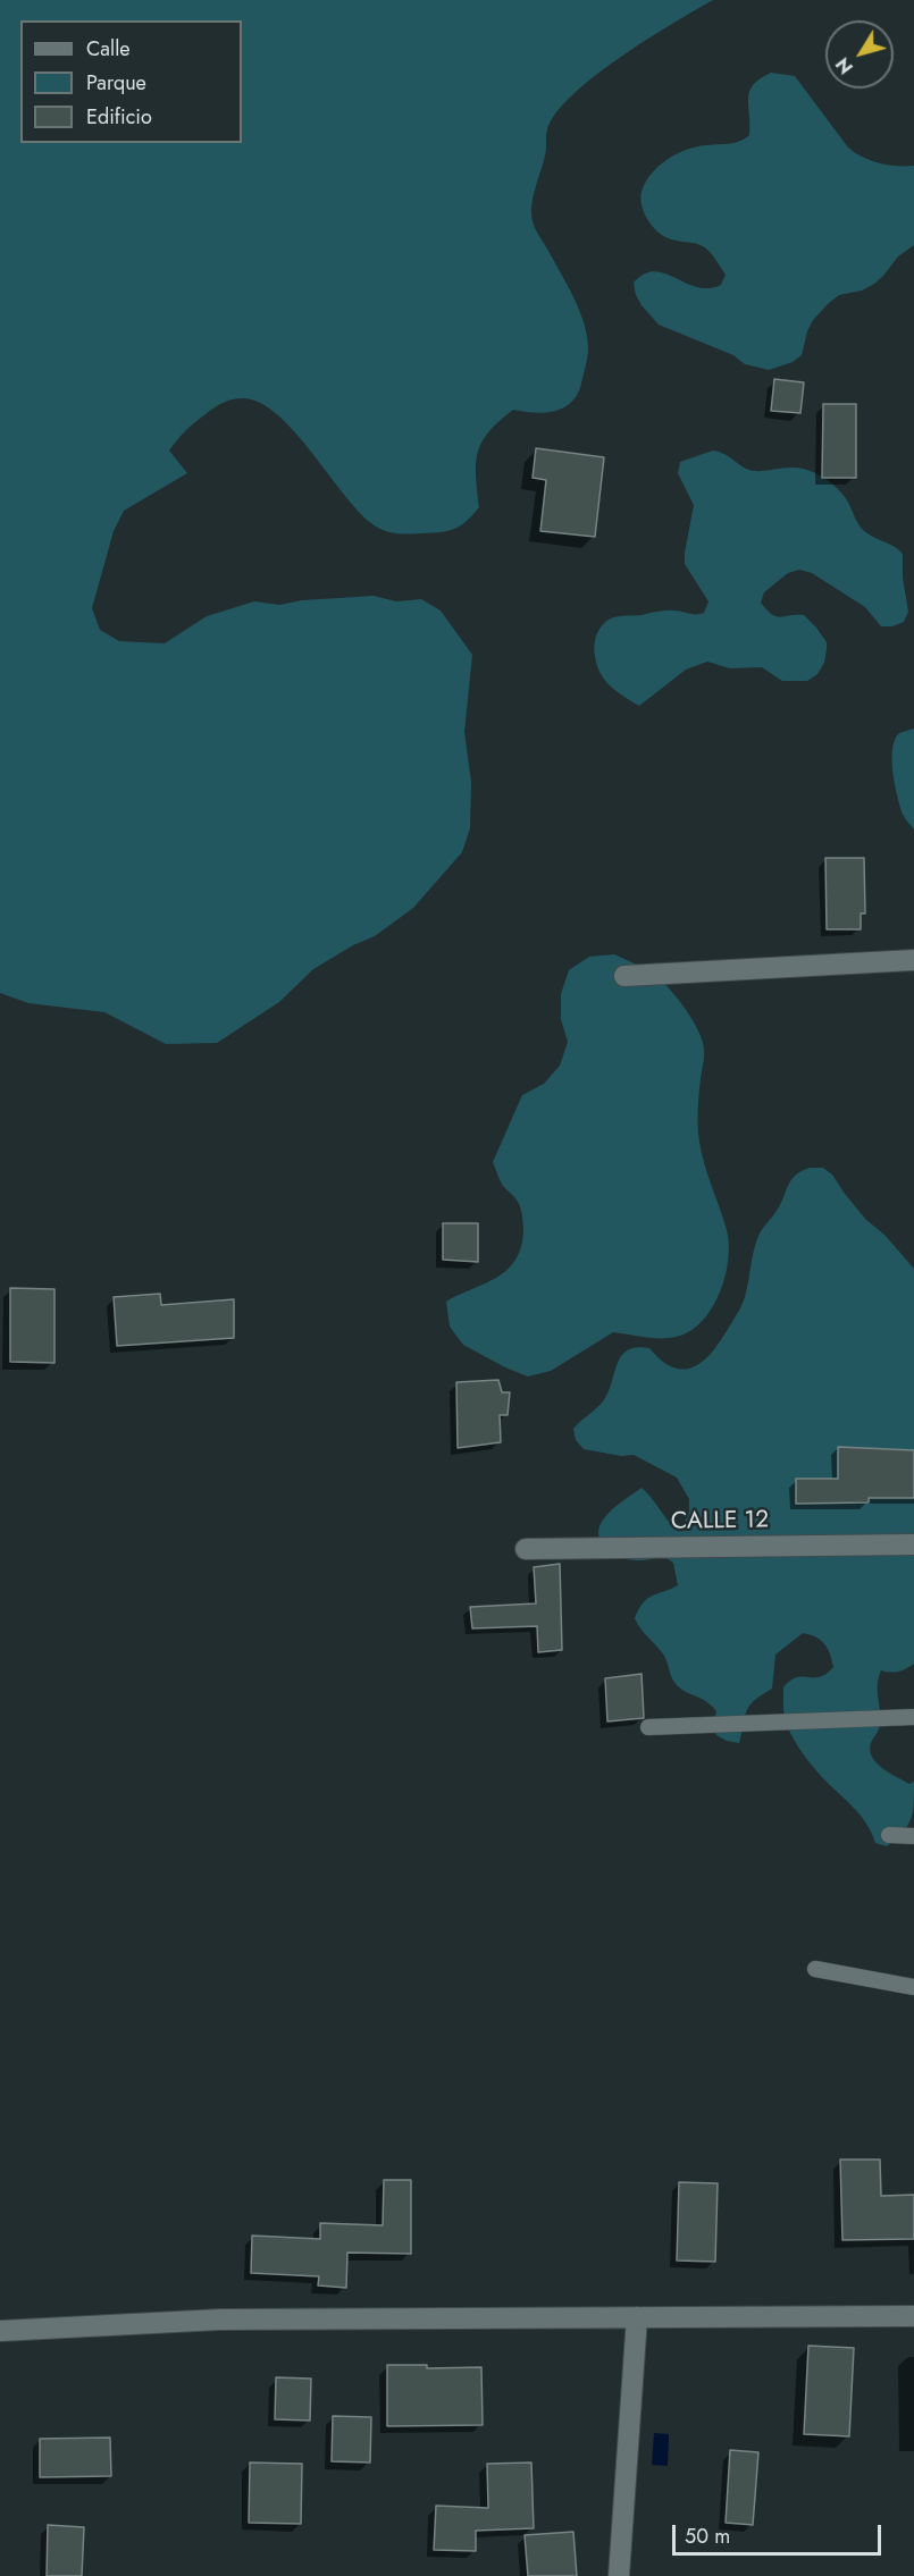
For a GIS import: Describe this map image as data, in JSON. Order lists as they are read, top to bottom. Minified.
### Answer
{"streets":{"street":["CALLE 12"]},"legend":["Calle","Parque","Edificio"],"scale_bar":"50 m","north":"bottom left"}
